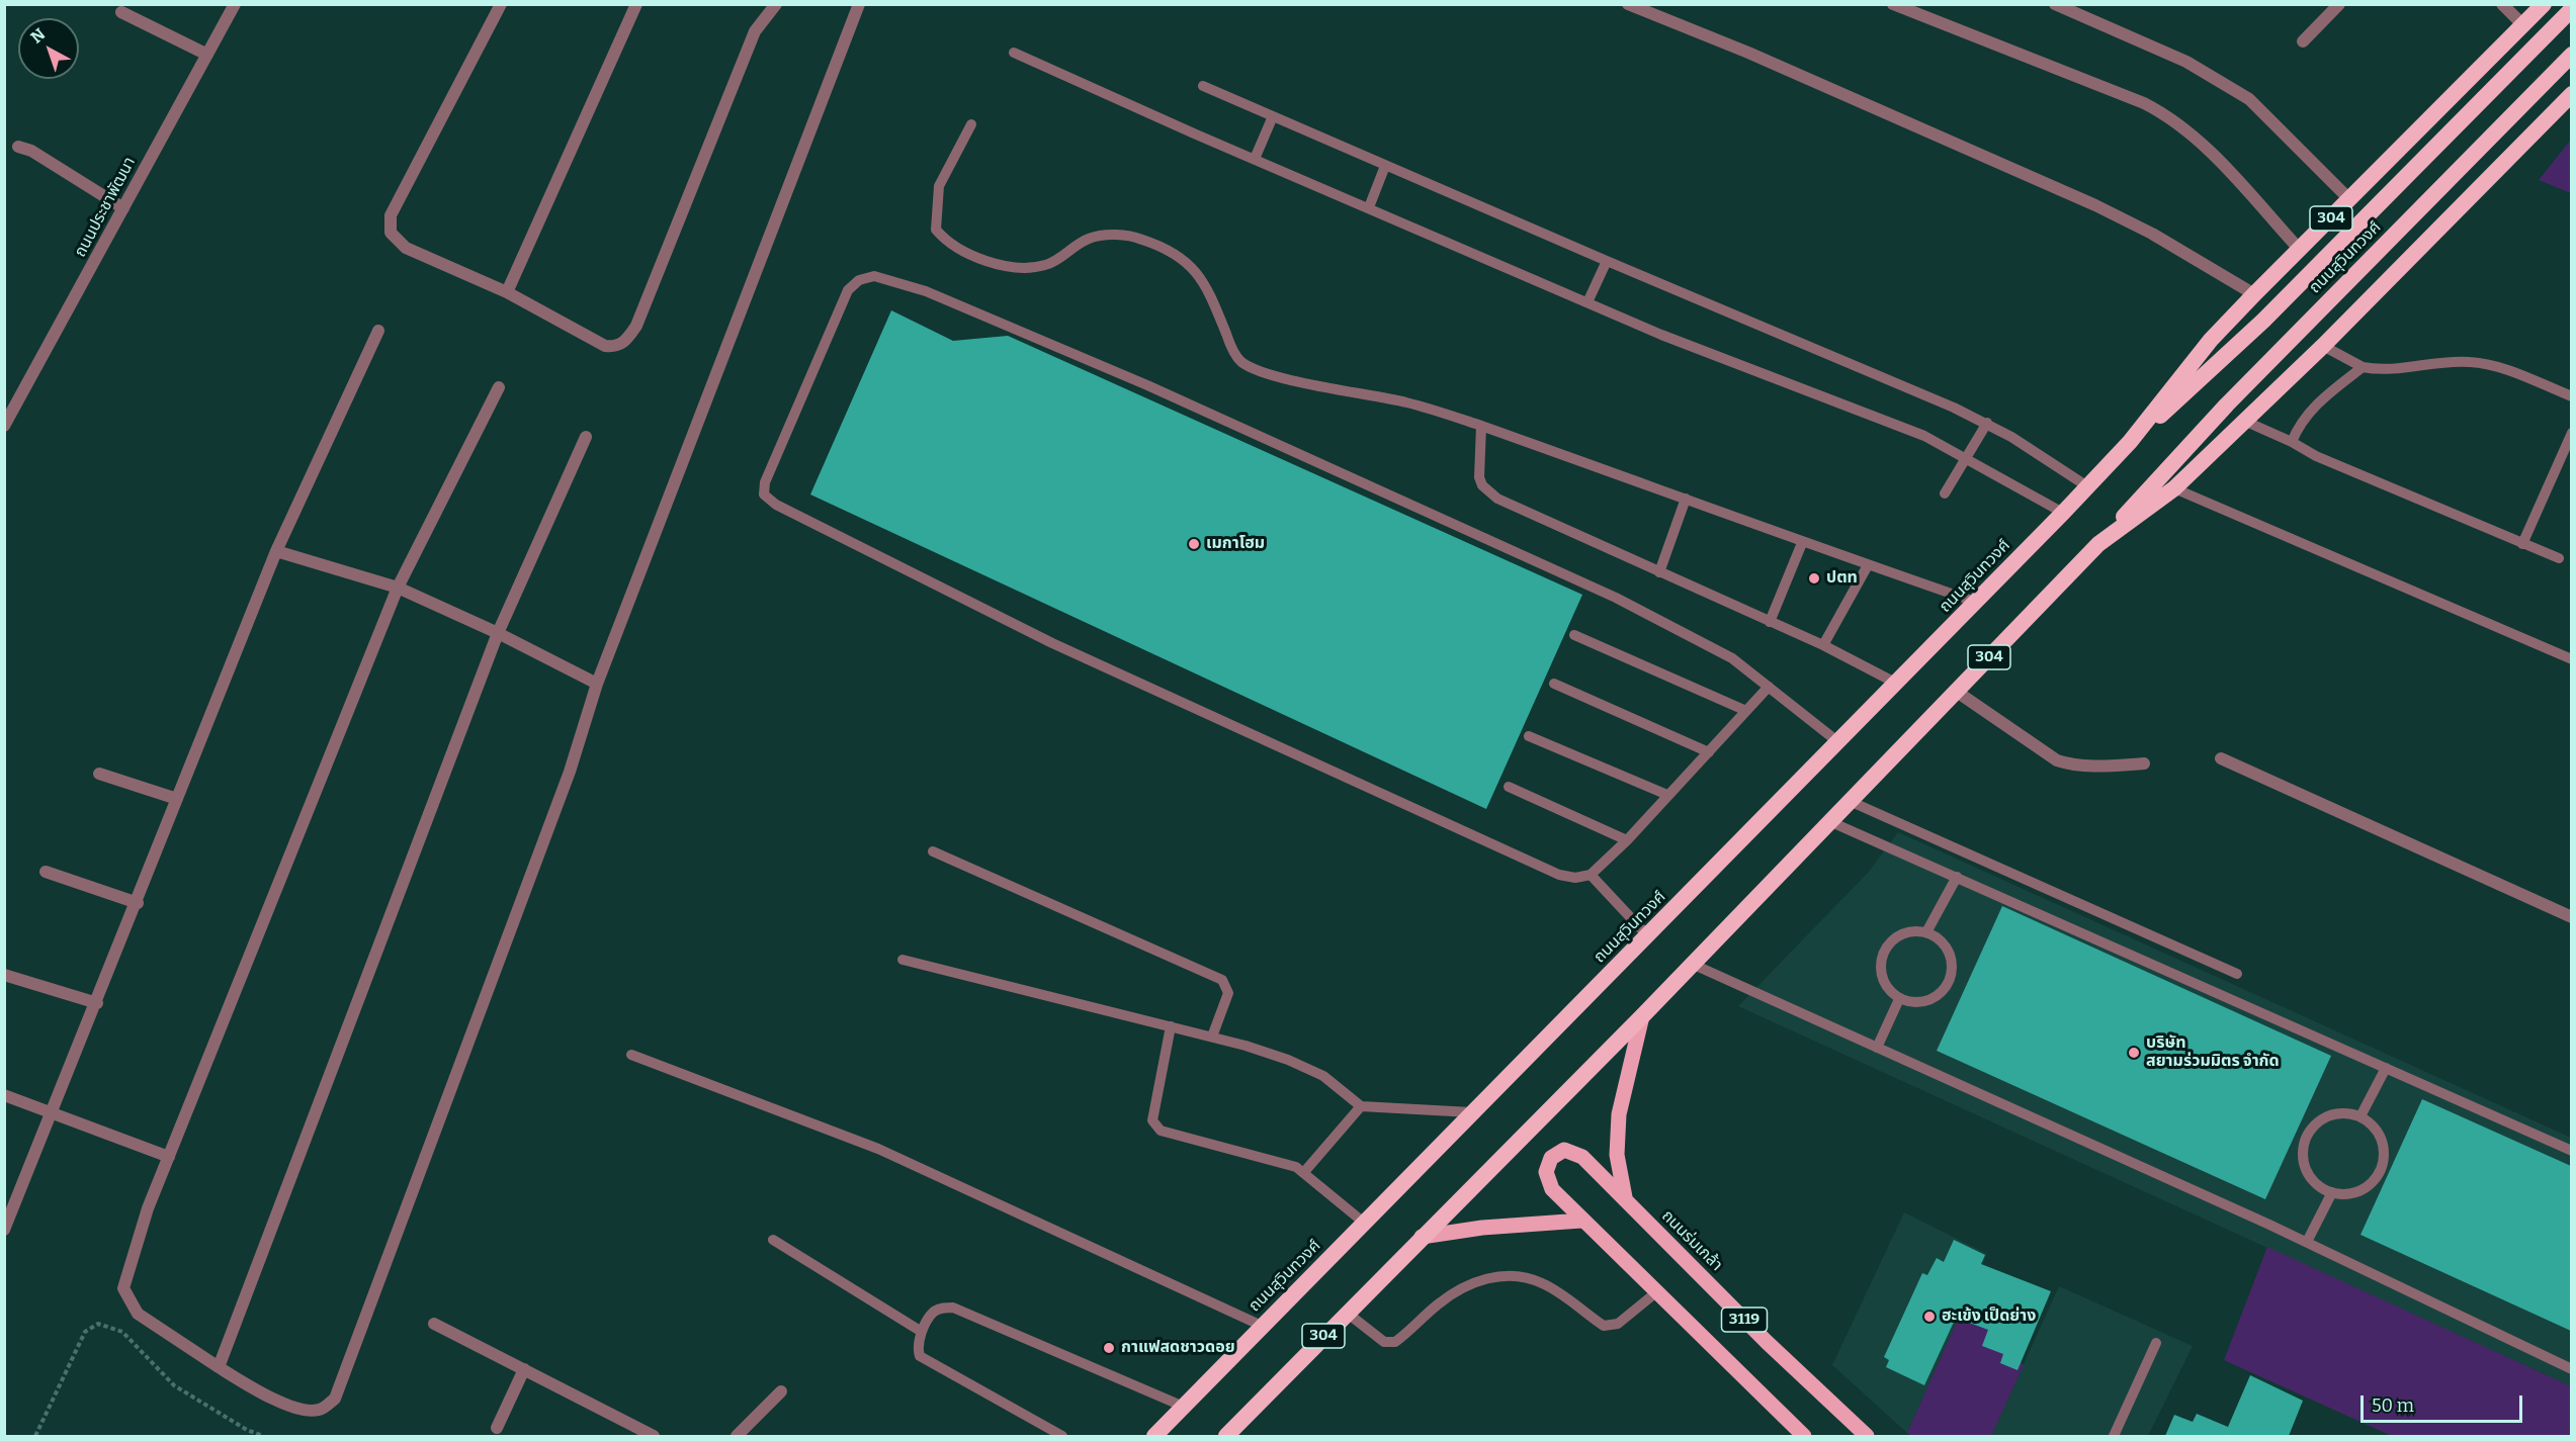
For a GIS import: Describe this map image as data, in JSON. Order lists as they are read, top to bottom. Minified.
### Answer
{"streets":{"highway":["304","ถนนสุวินทวงศ์"],"main road":["ถนนร่มเกล้า","3119"],"street":["ถนนประชาพัฒนา"]},"crossings":[["ถนนร่มเกล้า","3119"]],"places":["เมกาโฮม","ปตท","บริษัท สยามร่วมมิตร จำกัด","ฮะเข้ง เป็ดย่าง","กาแฟสดชาวดอย"],"scale_bar":"50 m","north":"top left"}
